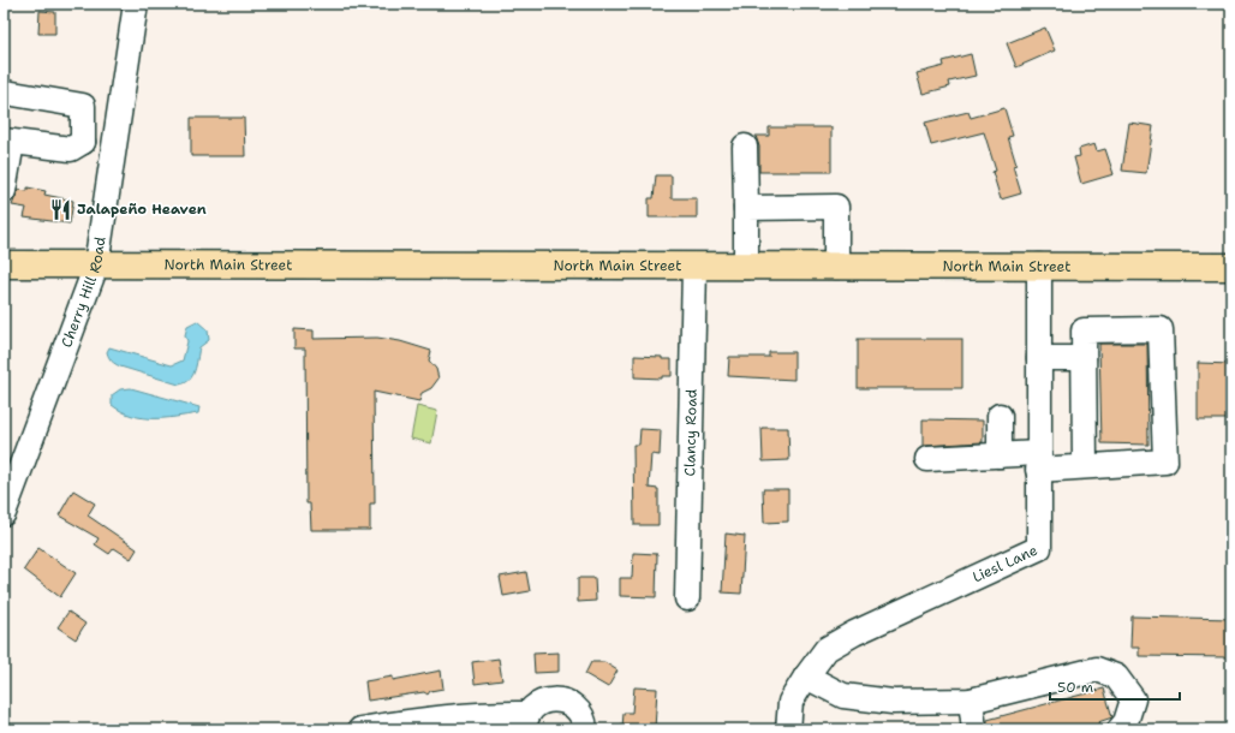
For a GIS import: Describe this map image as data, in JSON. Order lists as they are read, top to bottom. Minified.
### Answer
{"streets":{"main road":["North Main Street"],"street":["Cherry Hill Road","Clancy Road","Liesl Lane"]},"crossings":[["North Main Street","Cherry Hill Road"],["North Main Street","Clancy Road"],["North Main Street","Liesl Lane"]],"places":{"restaurant":["Jalapeño Heaven"]},"scale_bar":"50 m"}
